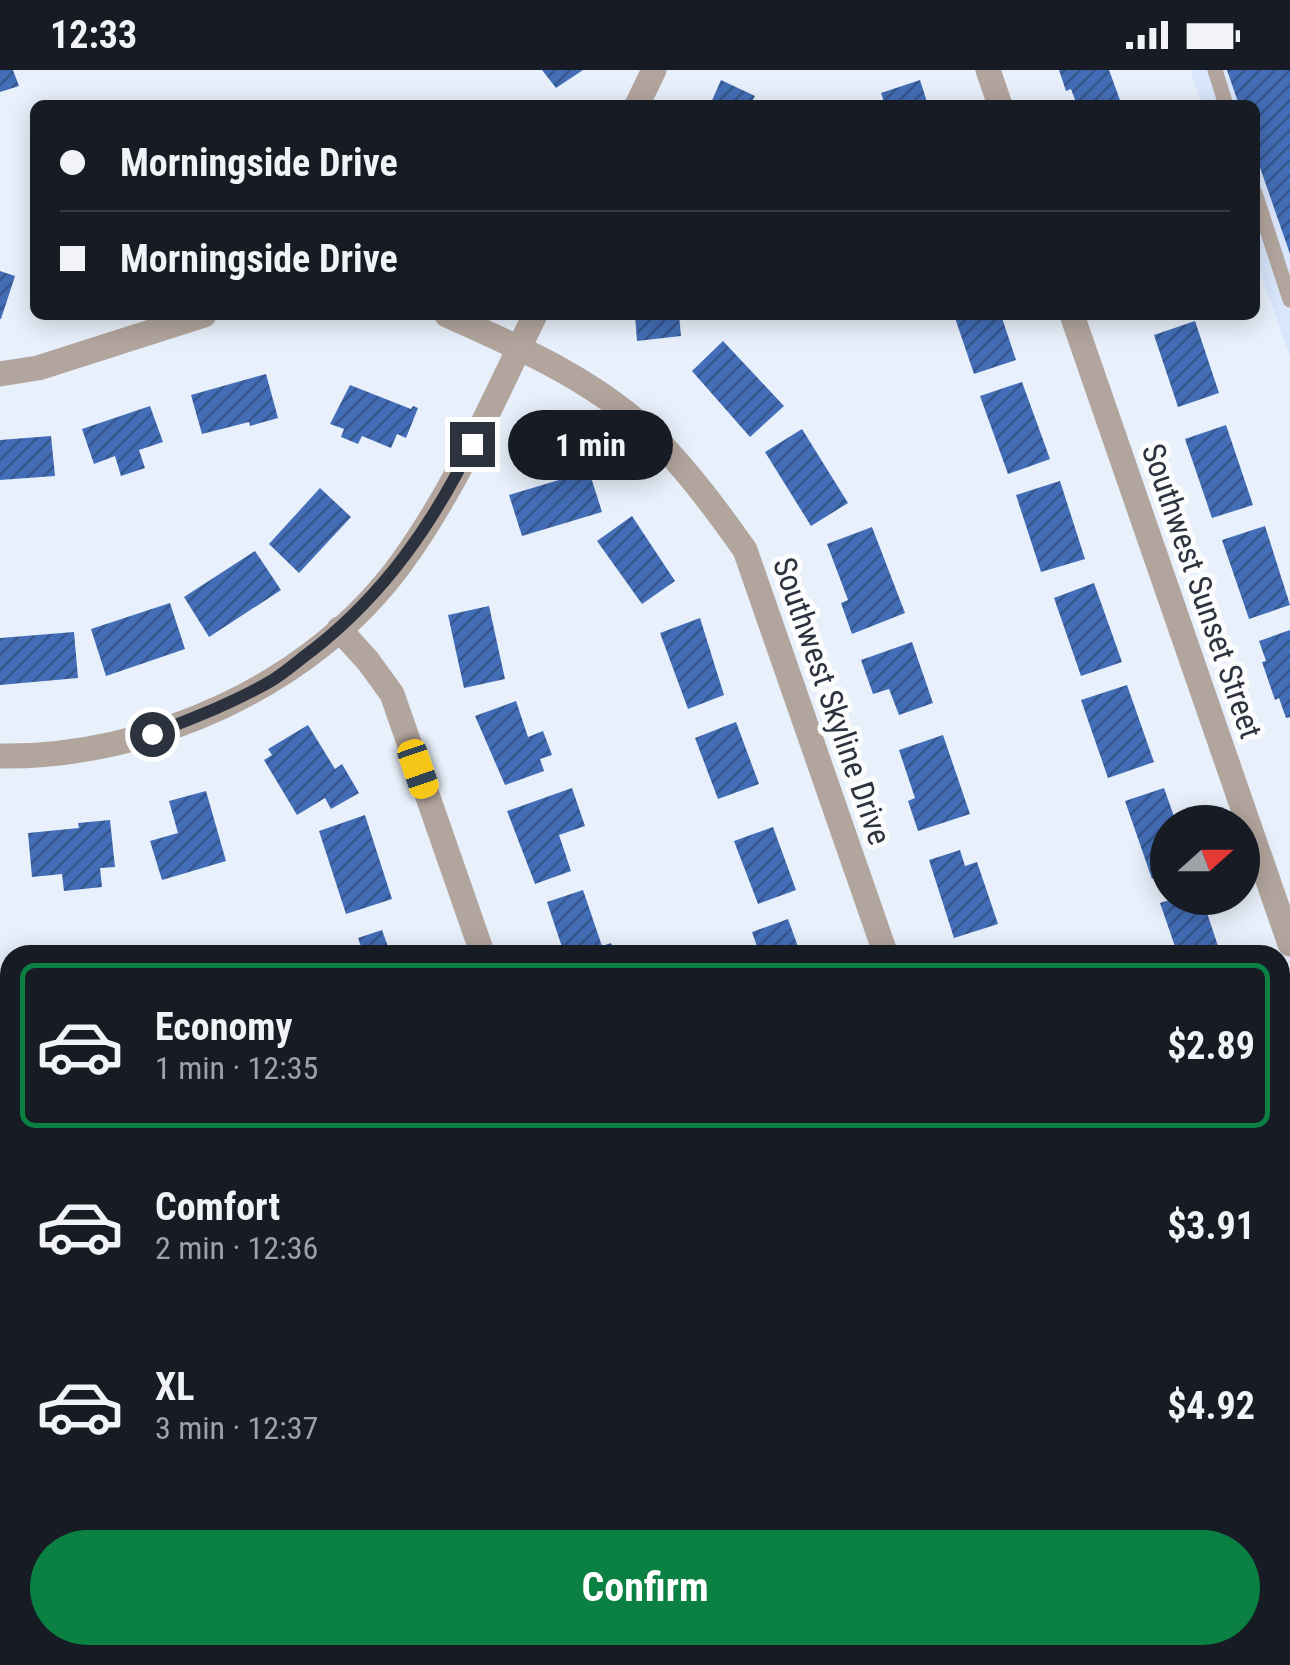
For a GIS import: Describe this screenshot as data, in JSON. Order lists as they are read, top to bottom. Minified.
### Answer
{"streets":{"street":["Southwest Sunset Street","Southwest Skyline Drive"]},"north":"right","page":{"status":"12:33","banner":["Morningside Drive","Morningside Drive"],"bubble":"1 min","list":[{"name":"Economy","note":"1 min · 12:35","value":"$2.89"},{"name":"Comfort","note":"2 min · 12:36","value":"$3.91"},{"name":"XL","note":"3 min · 12:37","value":"$4.92"}],"buttons":"Confirm"}}
